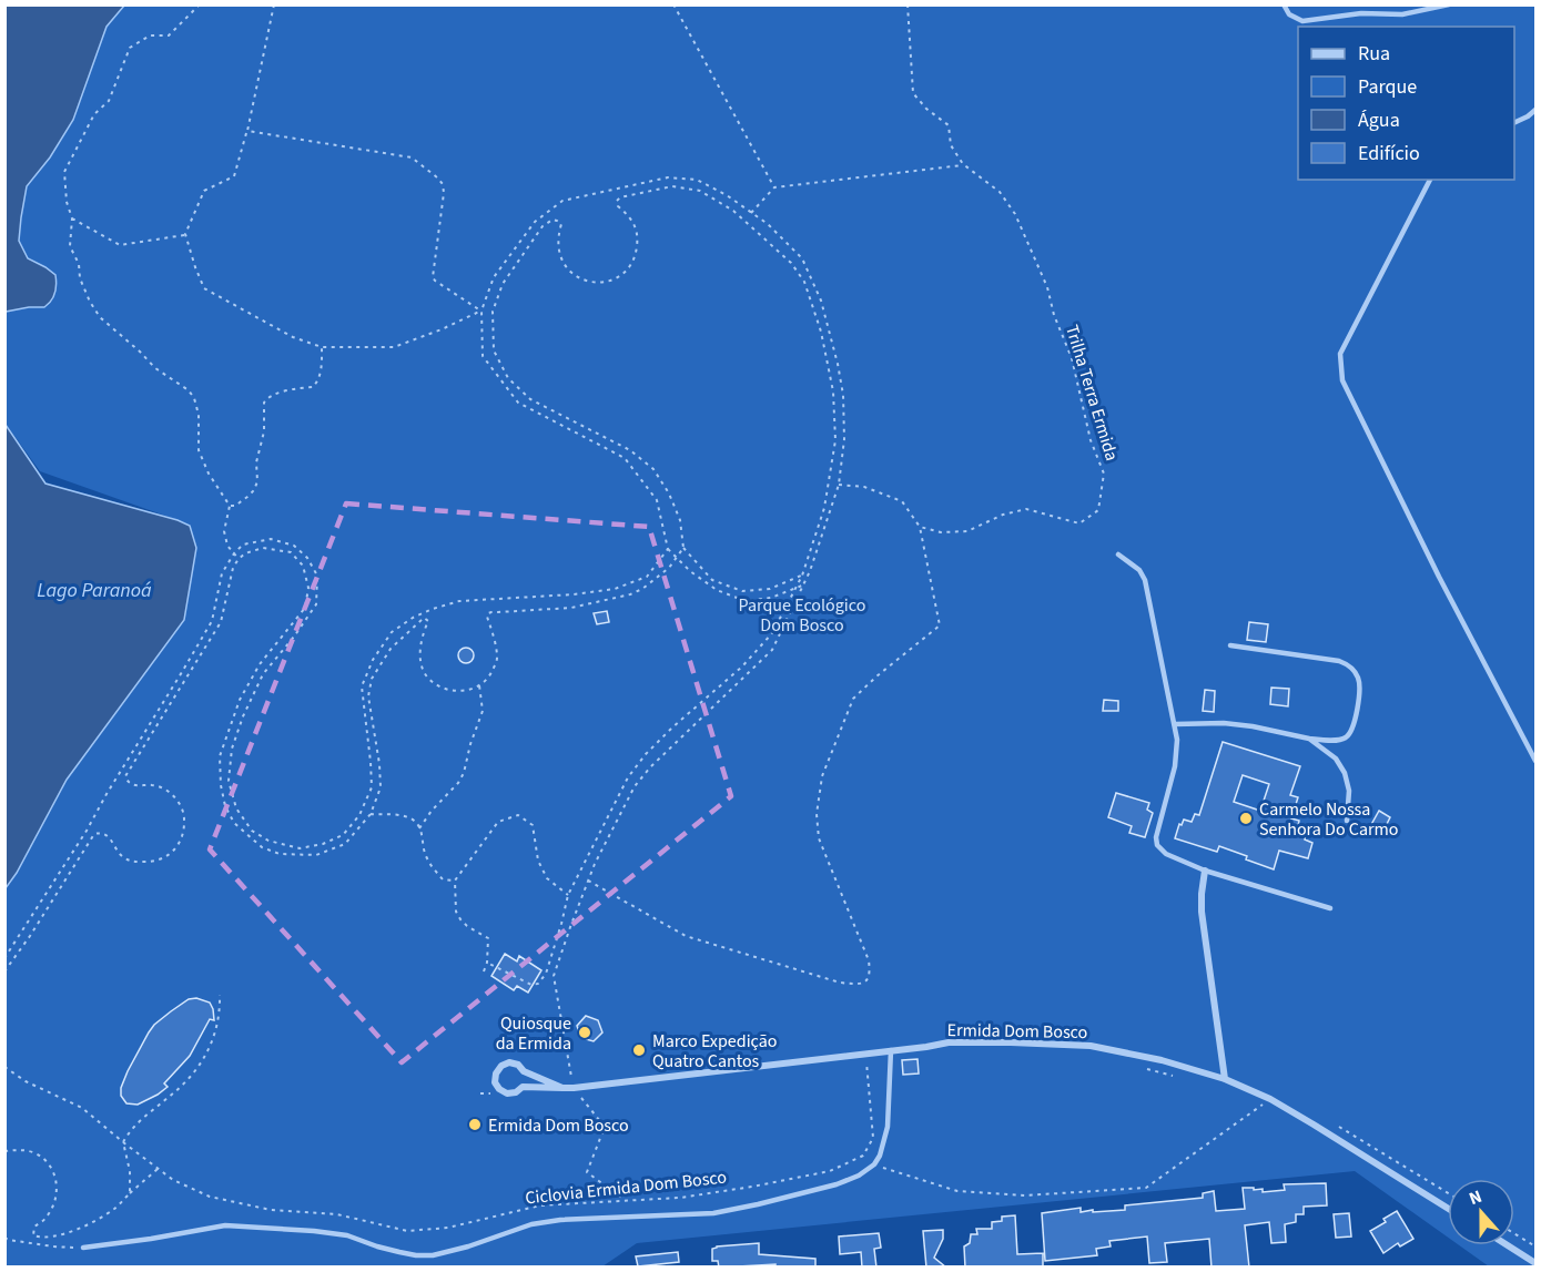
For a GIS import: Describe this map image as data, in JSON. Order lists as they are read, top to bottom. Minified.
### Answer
{"streets":{"street":["Ermida Dom Bosco"],"path":["Trilha Terra Ermida","Ciclovia Ermida Dom Bosco"]},"crossings":[["Ermida Dom Bosco","Ciclovia Ermida Dom Bosco"]],"water":["Lago Paranoá"],"parks":["Parque Ecológico Dom Bosco"],"places":["Carmelo Nossa Senhora Do Carmo","Quiosque da Ermida","Marco Expedição Quatro Cantos","Ermida Dom Bosco"],"legend":["Rua","Parque","Água","Edifício"],"north":"top"}
